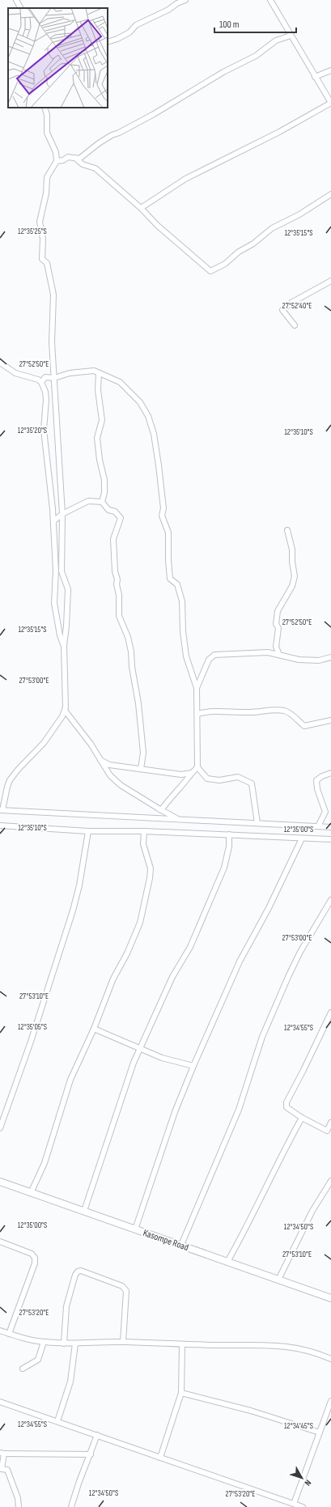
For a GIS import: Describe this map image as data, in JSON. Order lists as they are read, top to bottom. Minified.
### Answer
{"streets":{"street":["Kasompe Road"]},"scale_bar":"100 m","north":"bottom right","coordinates":["12°35'25\"S","12°35'15\"S","27°52'40\"E","27°52'50\"E","12°35'20\"S","12°35'10\"S","27°53'00\"E","12°35'00\"S","27°53'10\"E","12°35'05\"S","12°34'55\"S","12°34'50\"S","27°53'20\"E","12°34'45\"S"]}
